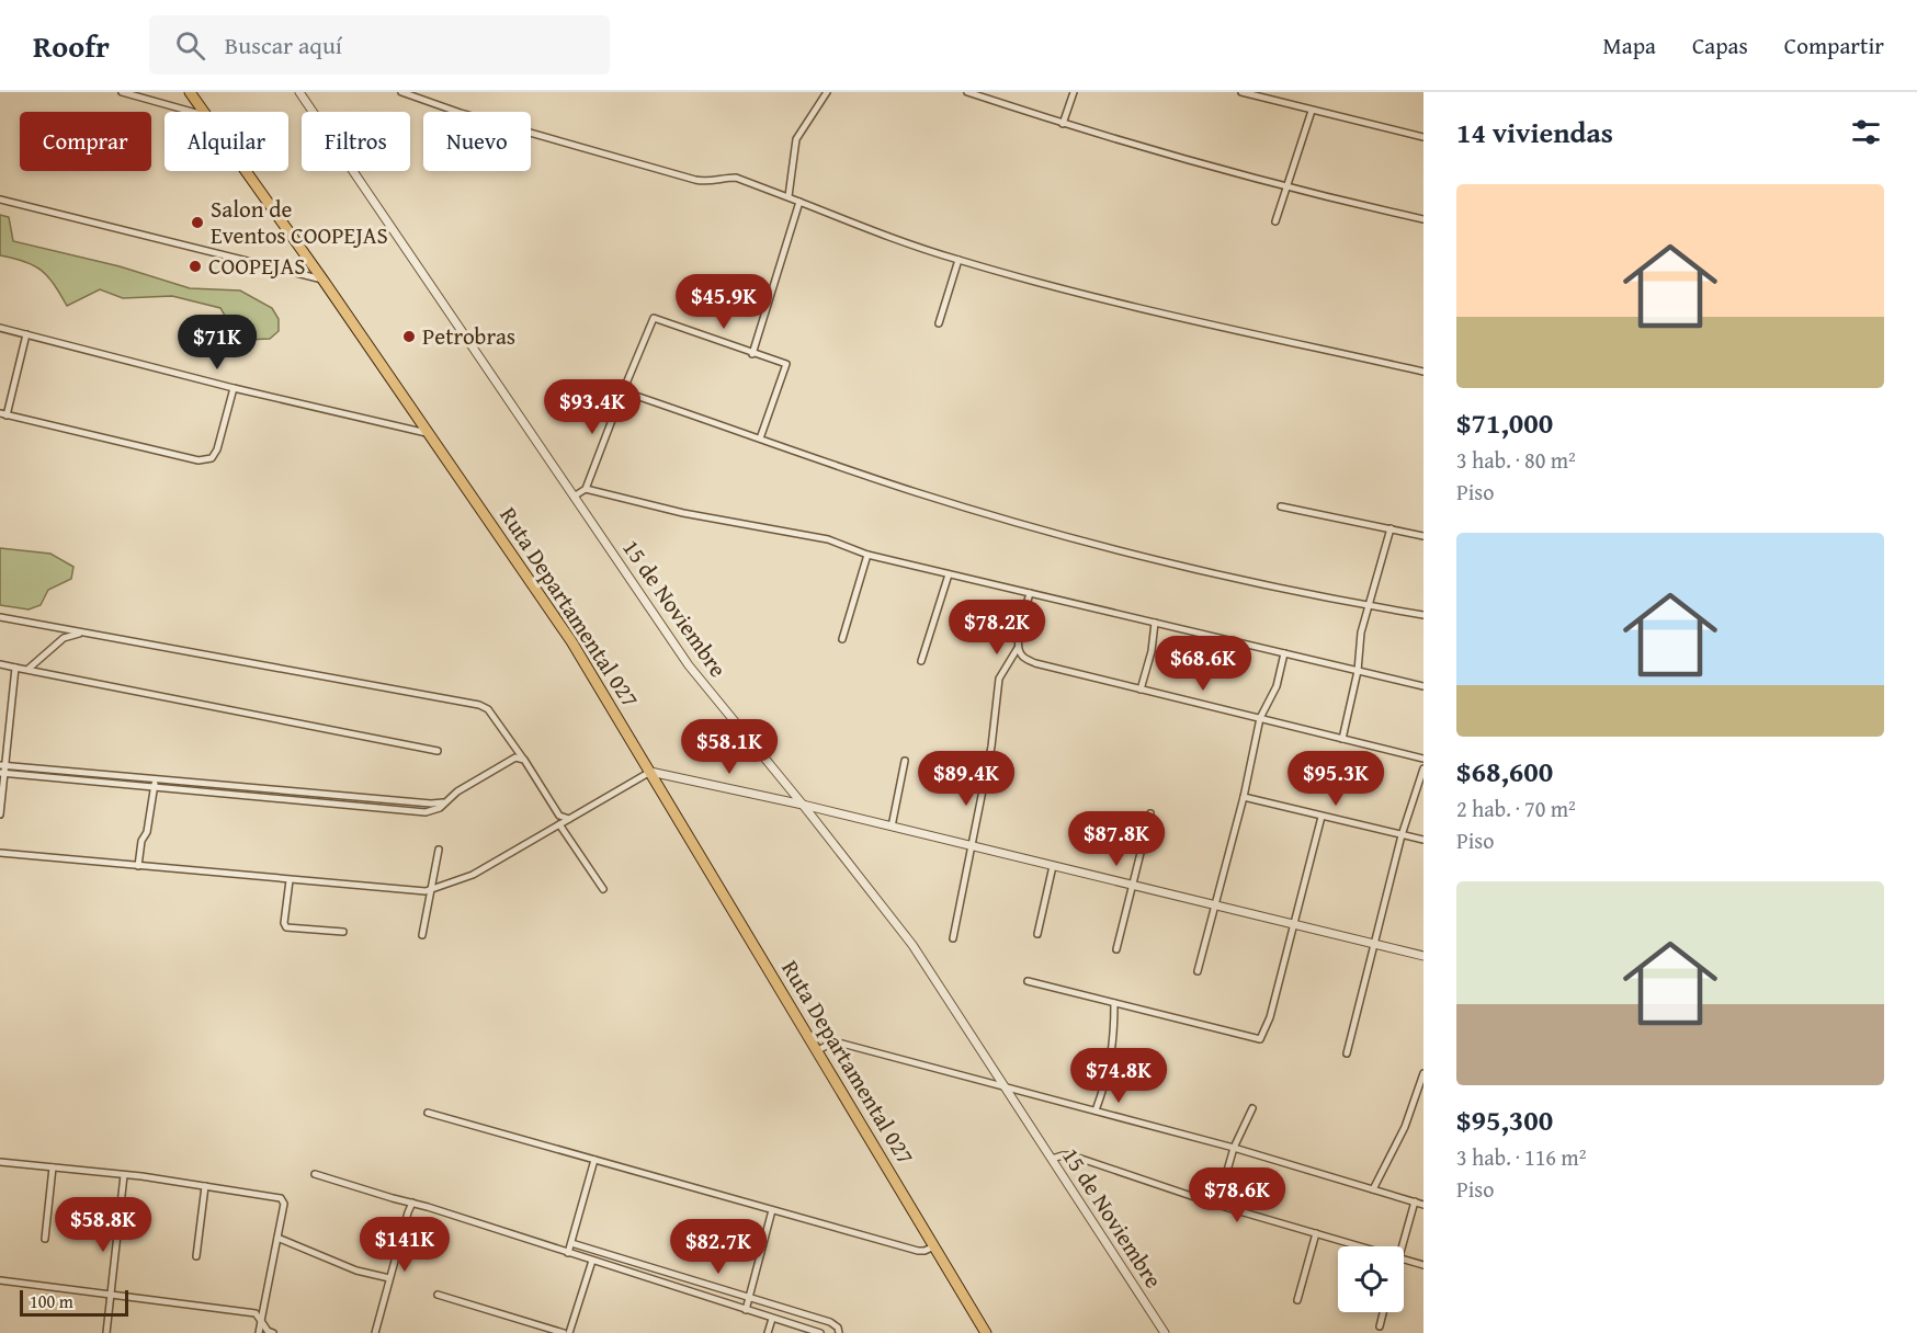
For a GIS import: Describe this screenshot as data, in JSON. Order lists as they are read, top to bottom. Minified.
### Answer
{"streets":{"main road":["Ruta Departamental 027"],"street":["15 de Noviembre"]},"places":["Salon de Eventos COOPEJAS","COOPEJAS","Petrobras"],"scale_bar":"100 m","page":{"header":"Roofr","search":"Buscar aquí","nav":["Mapa","Capas","Compartir"],"heading":"14 viviendas","chip":["Comprar","Alquilar","Filtros","Nuevo"],"list":[{"name":"$71,000","note":"3 hab. · 80 m² · Piso"},{"name":"$68,600","note":"2 hab. · 70 m² · Piso"},{"name":"$95,300","note":"3 hab. · 116 m² · Piso"}],"price":["$45.9K","$71K","$93.4K","$78.2K","$68.6K","$58.1K","$89.4K","$95.3K","$87.8K","$74.8K","$78.6K","$58.8K","$141K","$82.7K"],"scale":"100 m"}}
